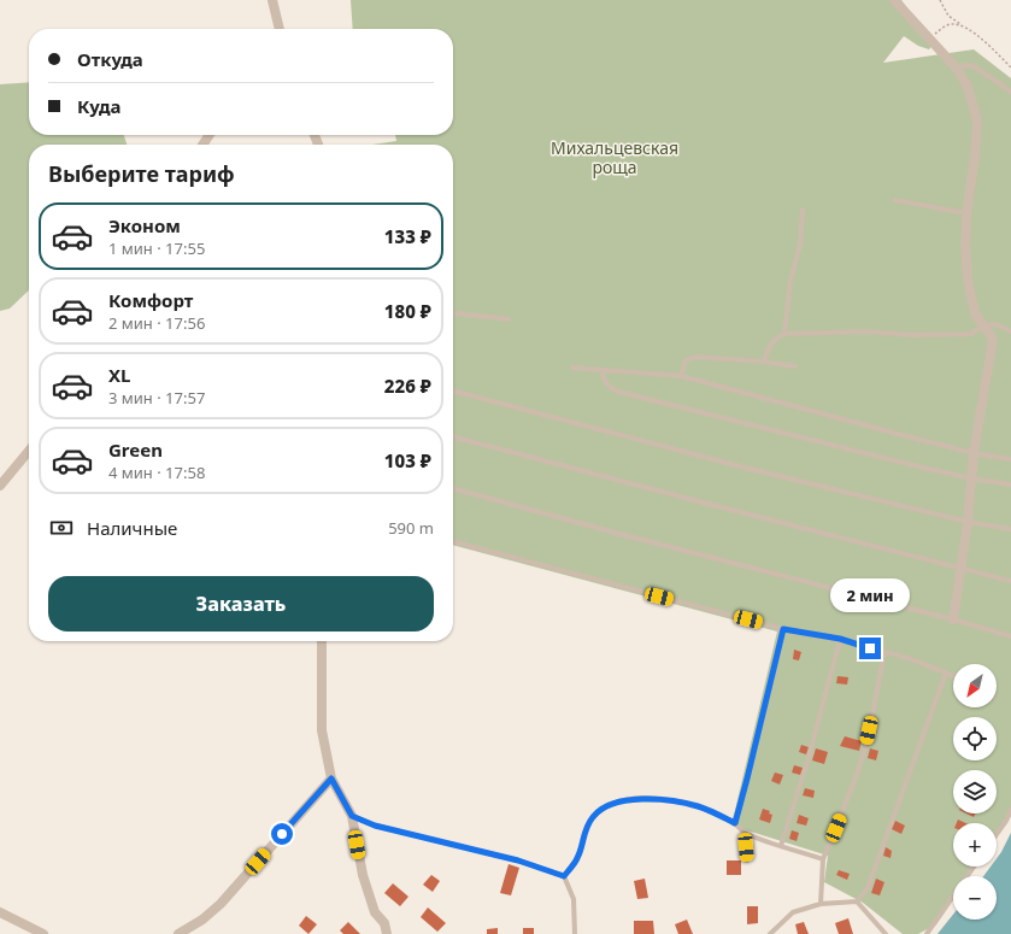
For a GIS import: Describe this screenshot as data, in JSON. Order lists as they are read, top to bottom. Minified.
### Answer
{"parks":["Михальцевская роща"],"north":"bottom left","page":{"banner":["Откуда","Куда"],"heading":"Выберите тариф","list":[{"name":"Эконом","note":"1 мин · 17:55","value":"133 ₽"},{"name":"Комфорт","note":"2 мин · 17:56","value":"180 ₽"},{"name":"XL","note":"3 мин · 17:57","value":"226 ₽"},{"name":"Green","note":"4 мин · 17:58","value":"103 ₽"}],"pay":["Наличные","590 m"],"buttons":"Заказать","bubble":"2 мин","map_buttons":["+","−"]}}
